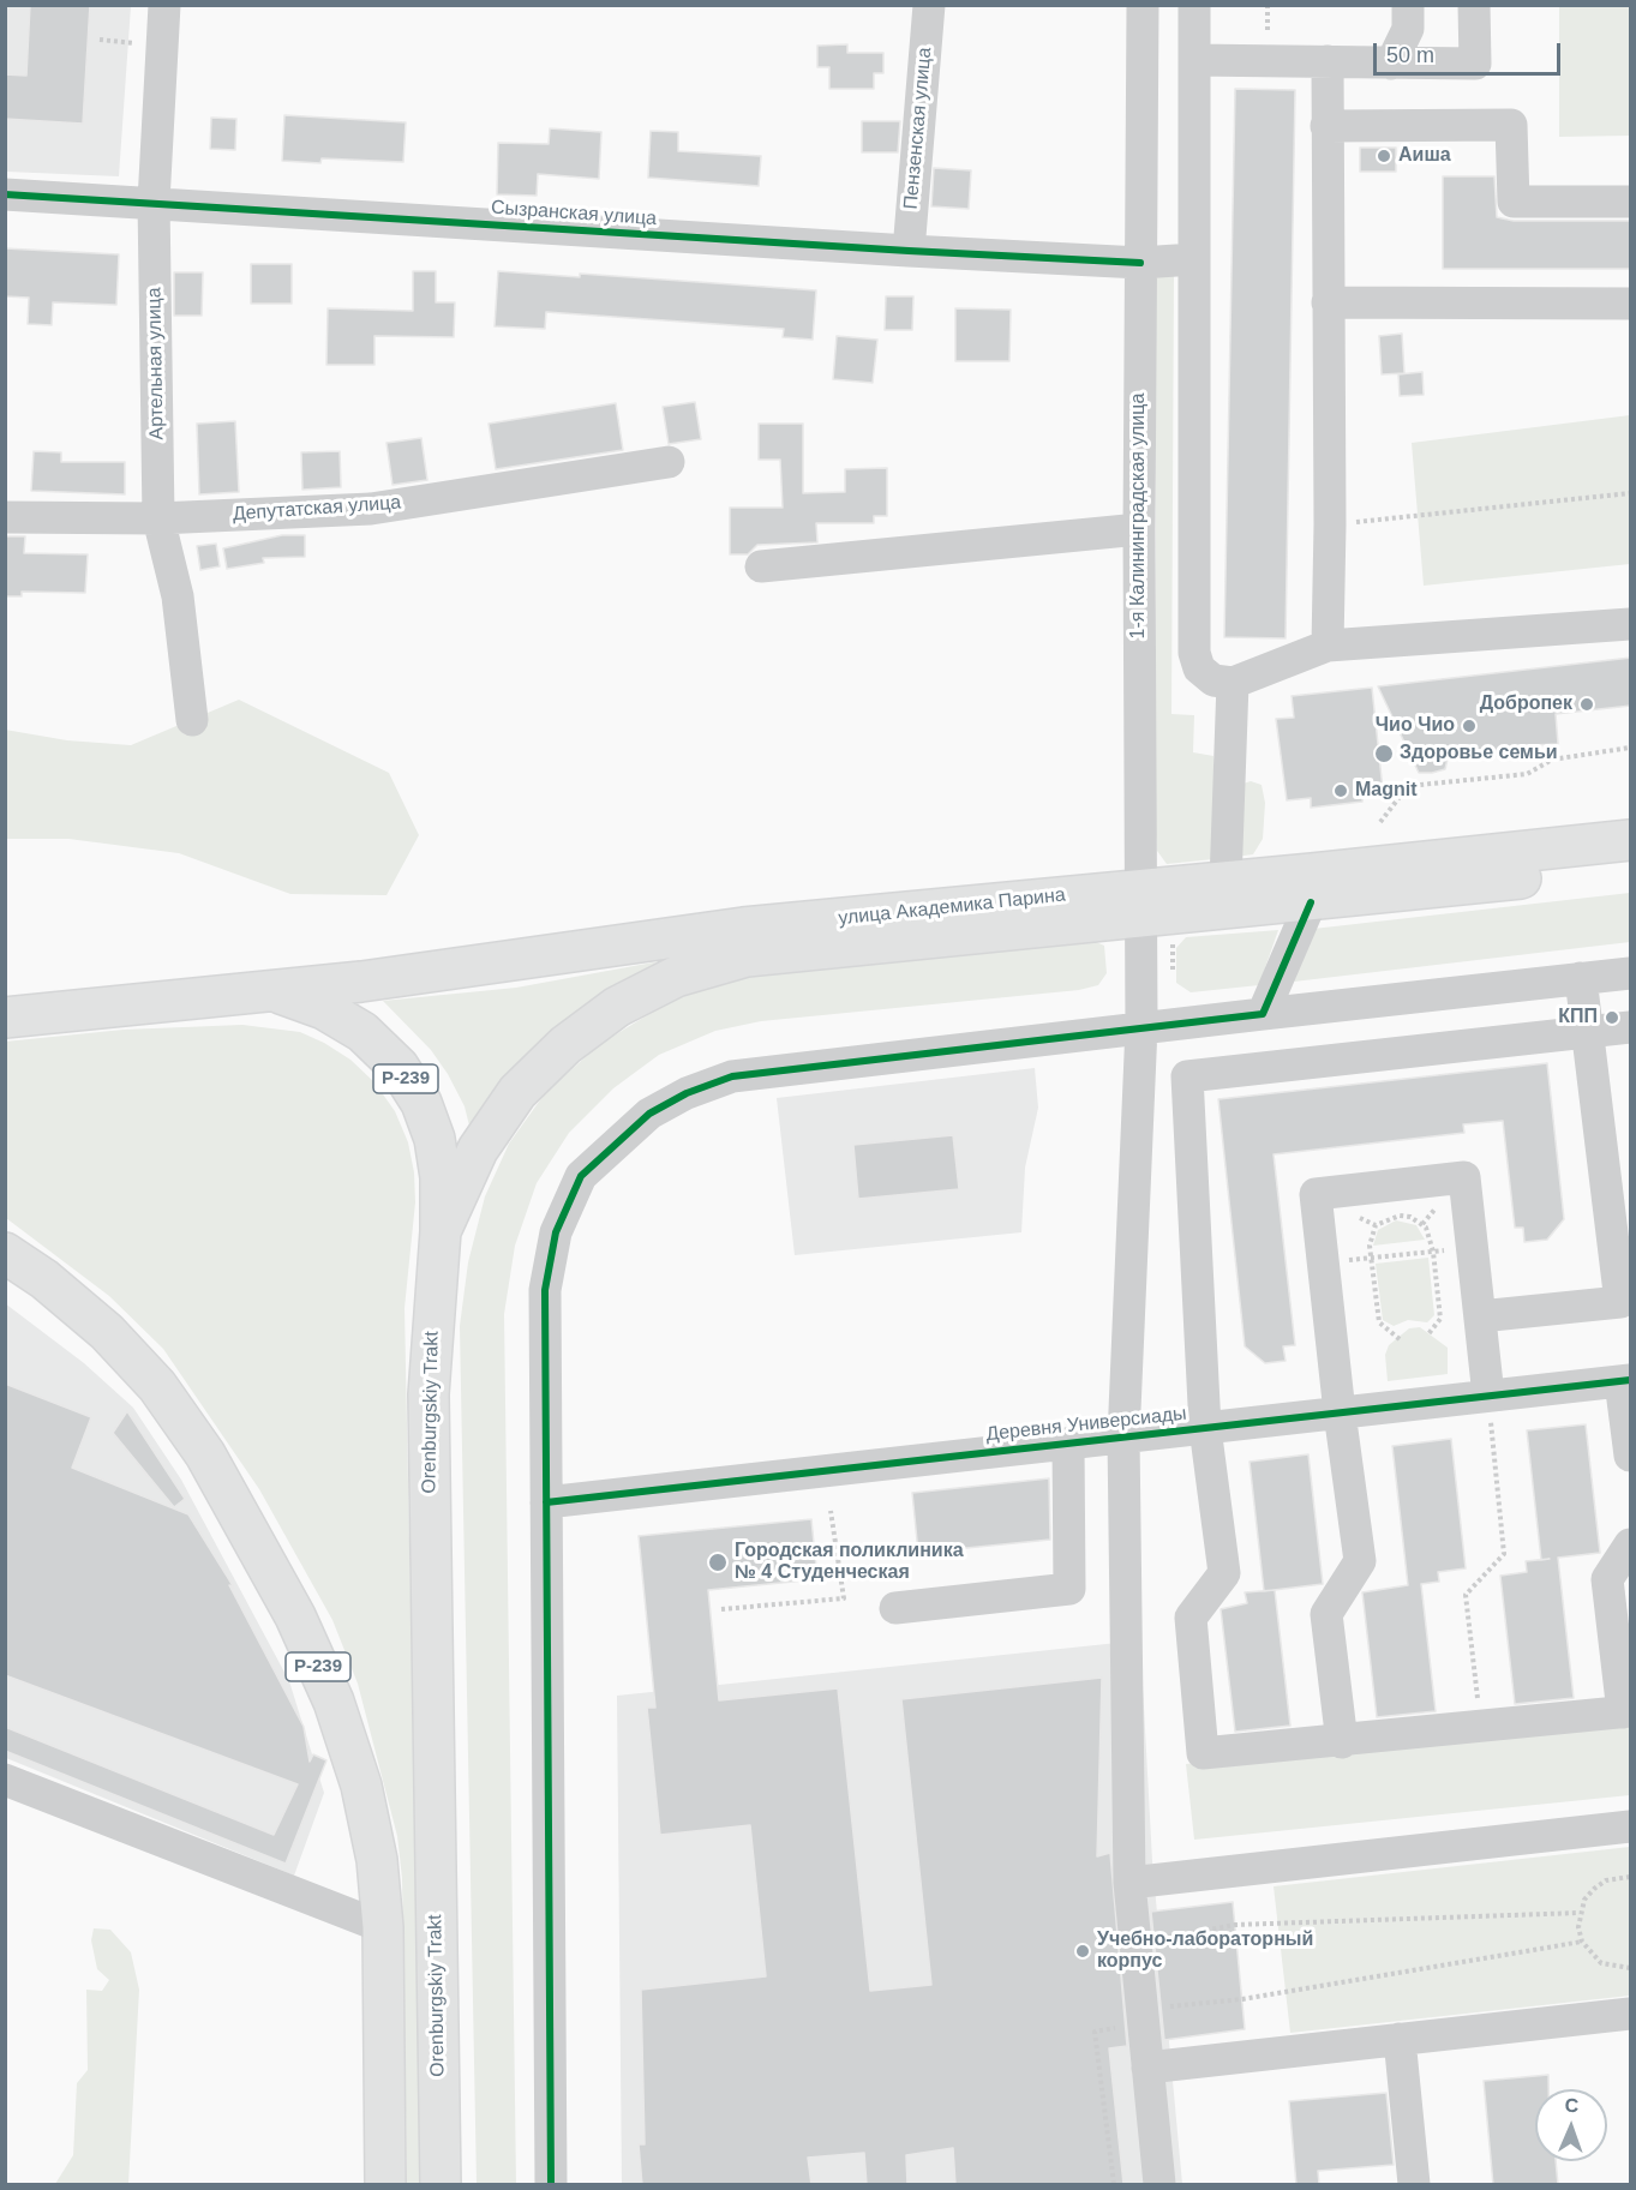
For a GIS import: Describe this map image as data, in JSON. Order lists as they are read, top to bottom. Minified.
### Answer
{"streets":{"main road":["улица Академика Парина","Р-239","Orenburgskiy Trakt"],"street":["Пензенская улица","Сызранская улица","Артельная улица","Депутатская улица","1-я Калининградская улица","Деревня Универсиады"]},"crossings":[["Пензенская улица","Сызранская улица"],["Сызранская улица","Артельная улица"],["Сызранская улица","1-я Калининградская улица"],["Артельная улица","Депутатская улица"],["1-я Калининградская улица","улица Академика Парина"],["1-я Калининградская улица","Деревня Универсиады"],["улица Академика Парина","Orenburgskiy Trakt"]],"places":["Аиша","Добропек","Чио Чио","Здоровье семьи","Magnit","КПП","Городская поликлиника № 4 Студенческая","Учебно-лабораторный корпус"],"scale_bar":"50 m","north":"top"}
